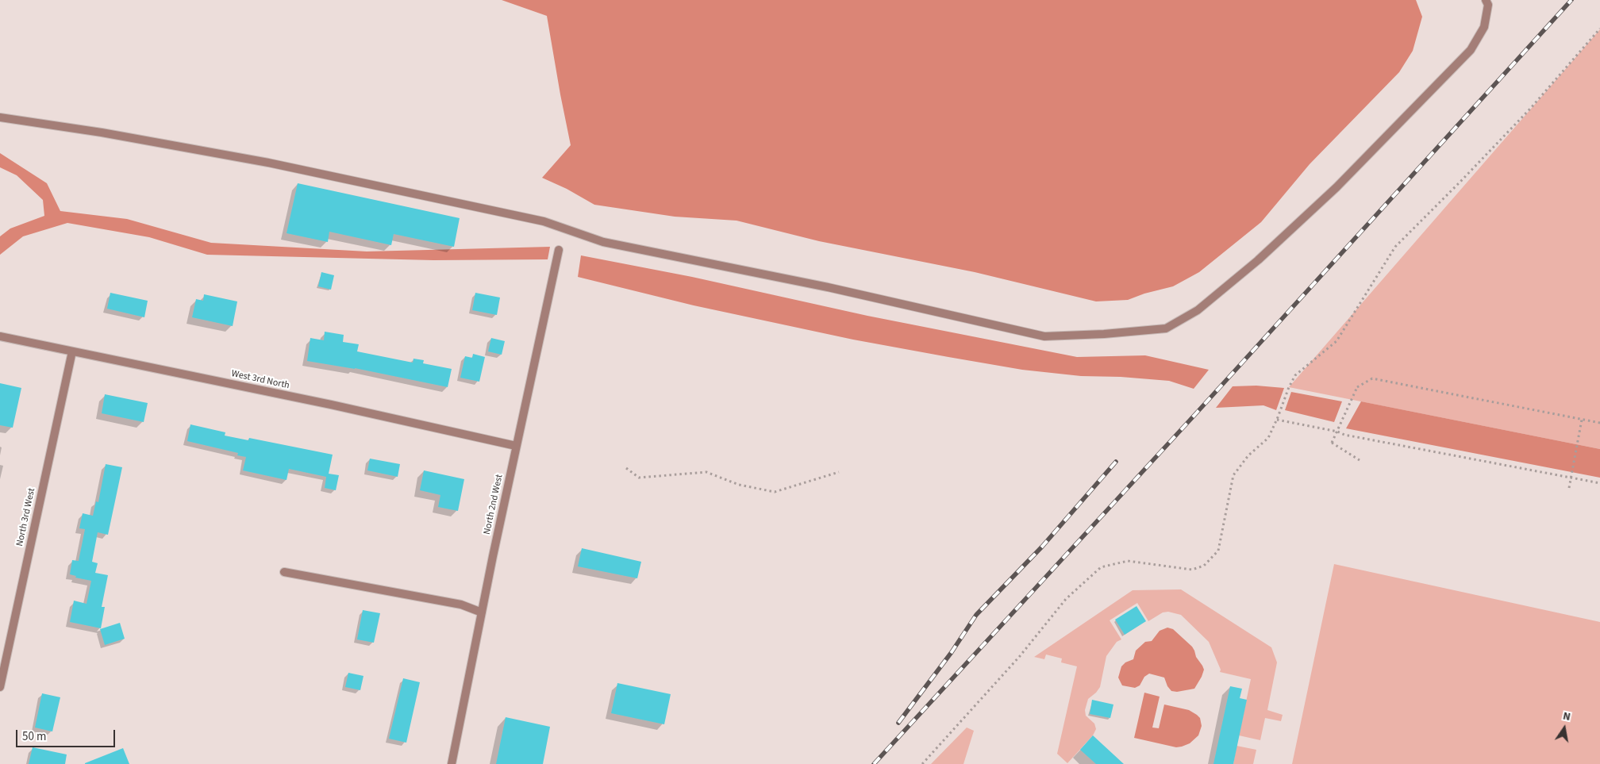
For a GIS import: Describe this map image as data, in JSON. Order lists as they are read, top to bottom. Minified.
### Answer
{"streets":{"street":["West 3rd North","North 2nd West","North 3rd West"]},"crossings":[["West 3rd North","North 2nd West"],["West 3rd North","North 3rd West"]],"scale_bar":"50 m","north":"top"}
